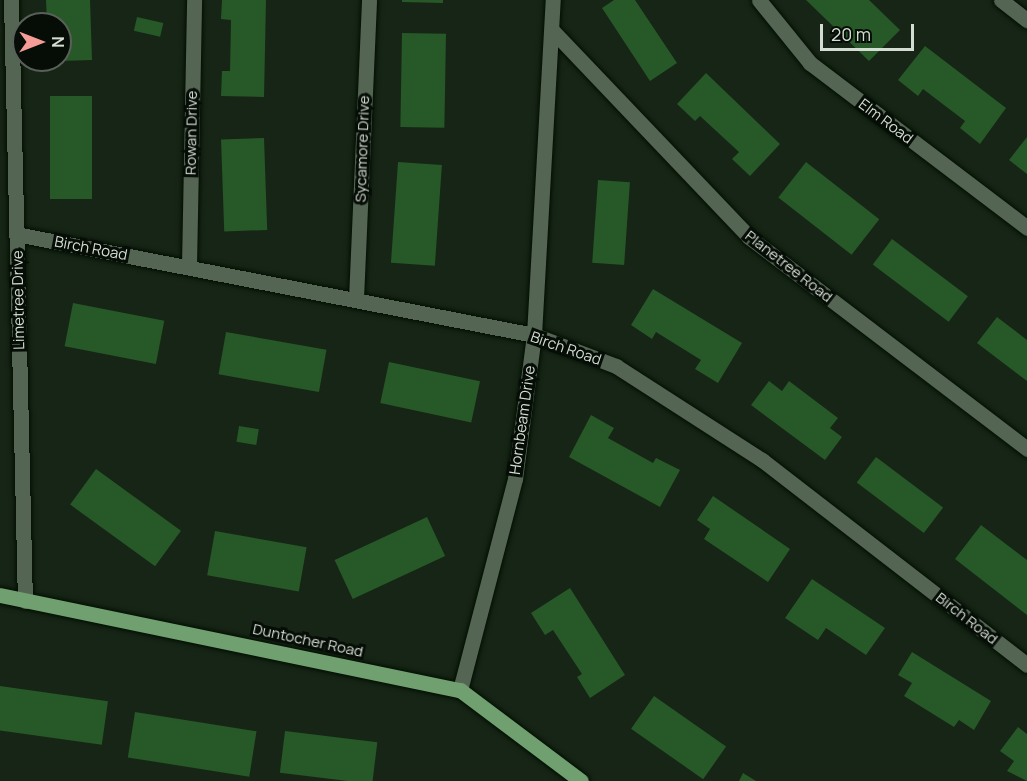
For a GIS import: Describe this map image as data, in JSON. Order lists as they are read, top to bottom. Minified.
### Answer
{"streets":{"main road":["Duntocher Road"],"street":["Elm Road","Rowan Drive","Sycamore Drive","Birch Road","Planetree Road","Limetree Drive","Hornbeam Drive"]},"crossings":[["Rowan Drive","Birch Road"],["Sycamore Drive","Birch Road"],["Birch Road","Limetree Drive"],["Birch Road","Hornbeam Drive"],["Planetree Road","Hornbeam Drive"],["Limetree Drive","Duntocher Road"],["Hornbeam Drive","Duntocher Road"]],"scale_bar":"20 m","north":"right"}
